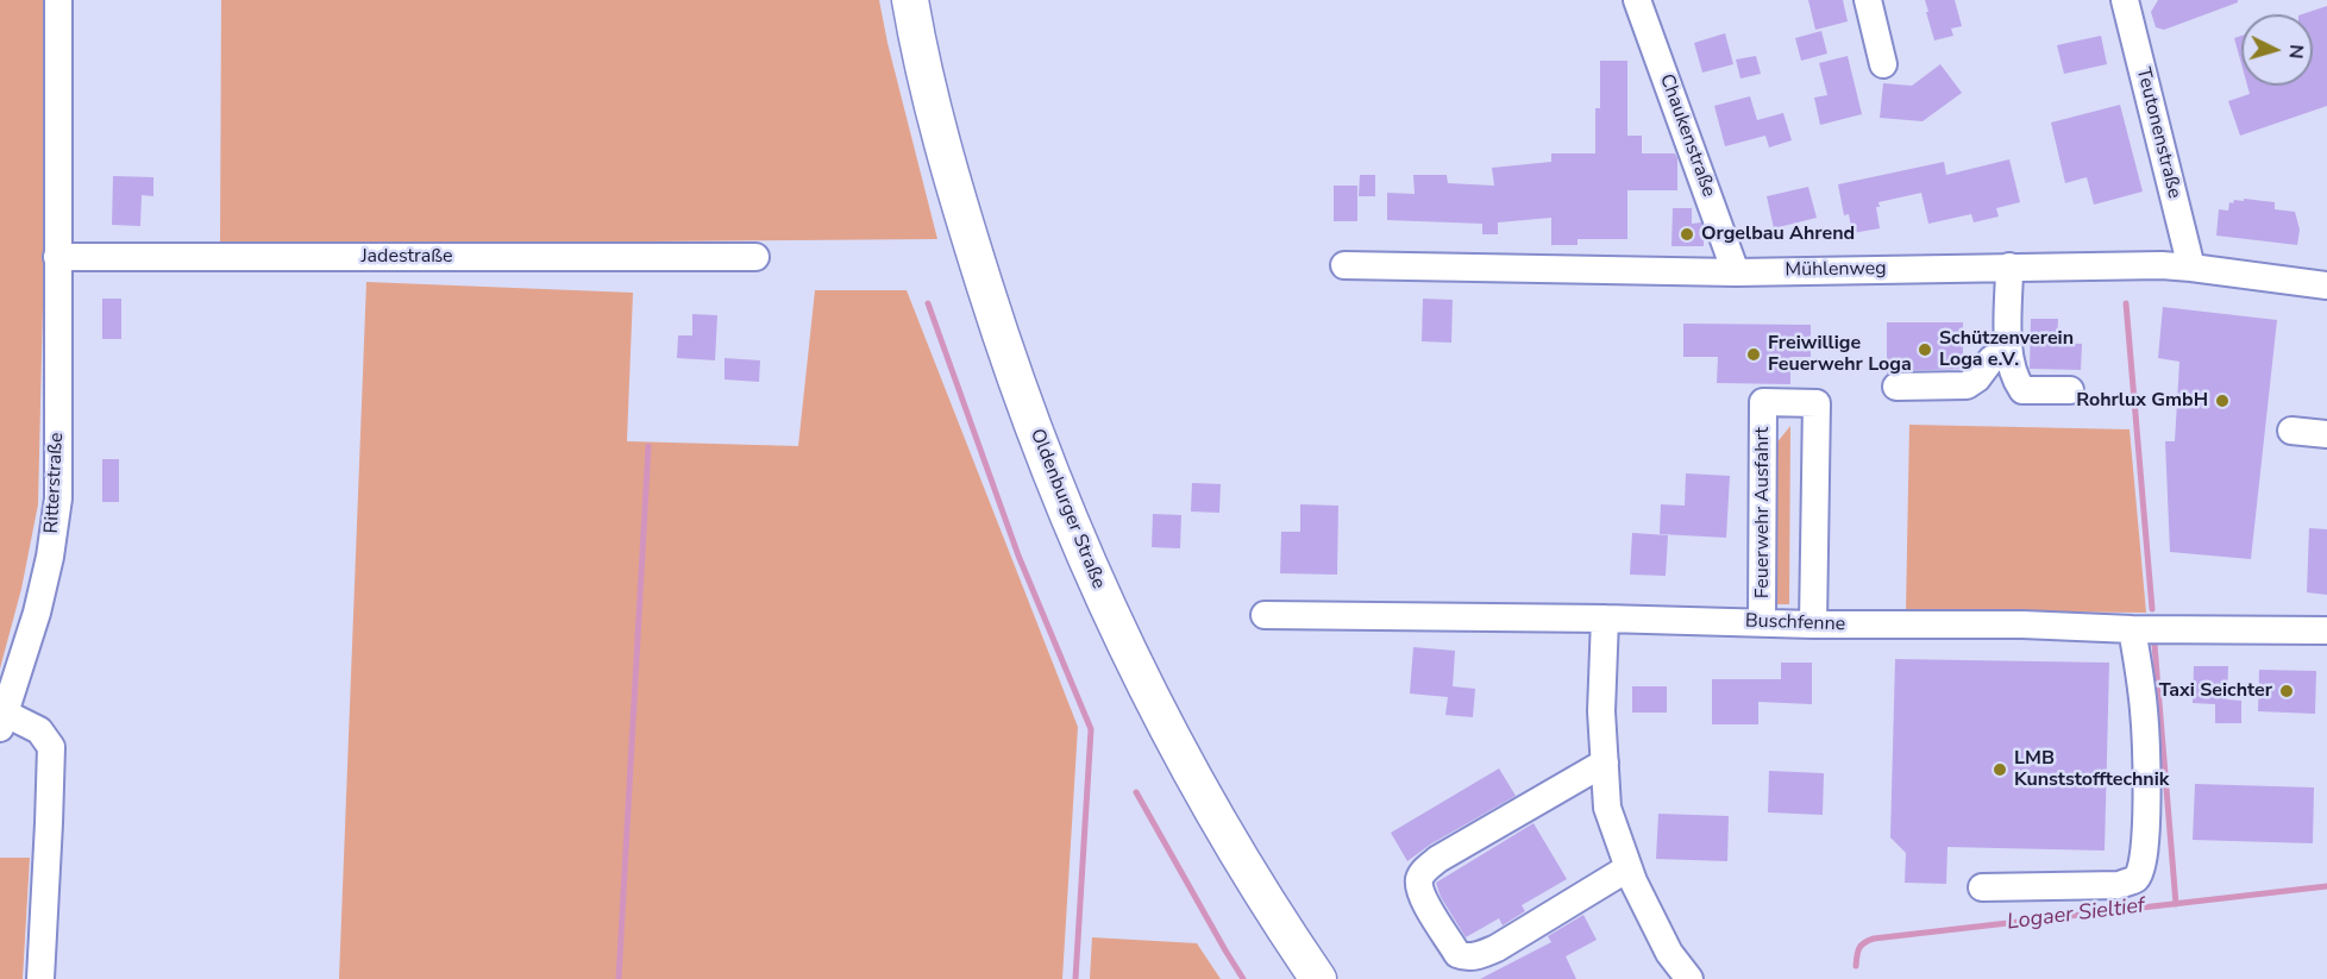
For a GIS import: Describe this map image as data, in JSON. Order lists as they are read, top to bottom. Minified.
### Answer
{"streets":{"main road":["Oldenburger Straße"],"street":["Teutonenstraße","Chaukenstraße","Jadestraße","Mühlenweg","Ritterstraße","Feuerwehr Ausfahrt","Buschfenne"]},"crossings":[["Teutonenstraße","Mühlenweg"],["Chaukenstraße","Mühlenweg"],["Jadestraße","Ritterstraße"],["Feuerwehr Ausfahrt","Buschfenne"]],"water":["Logaer Sieltief"],"places":["Orgelbau Ahrend","Schützenverein Loga e.V.","Freiwillige Feuerwehr Loga","Rohrlux GmbH","Taxi Seichter","LMB Kunststofftechnik"],"north":"right"}
